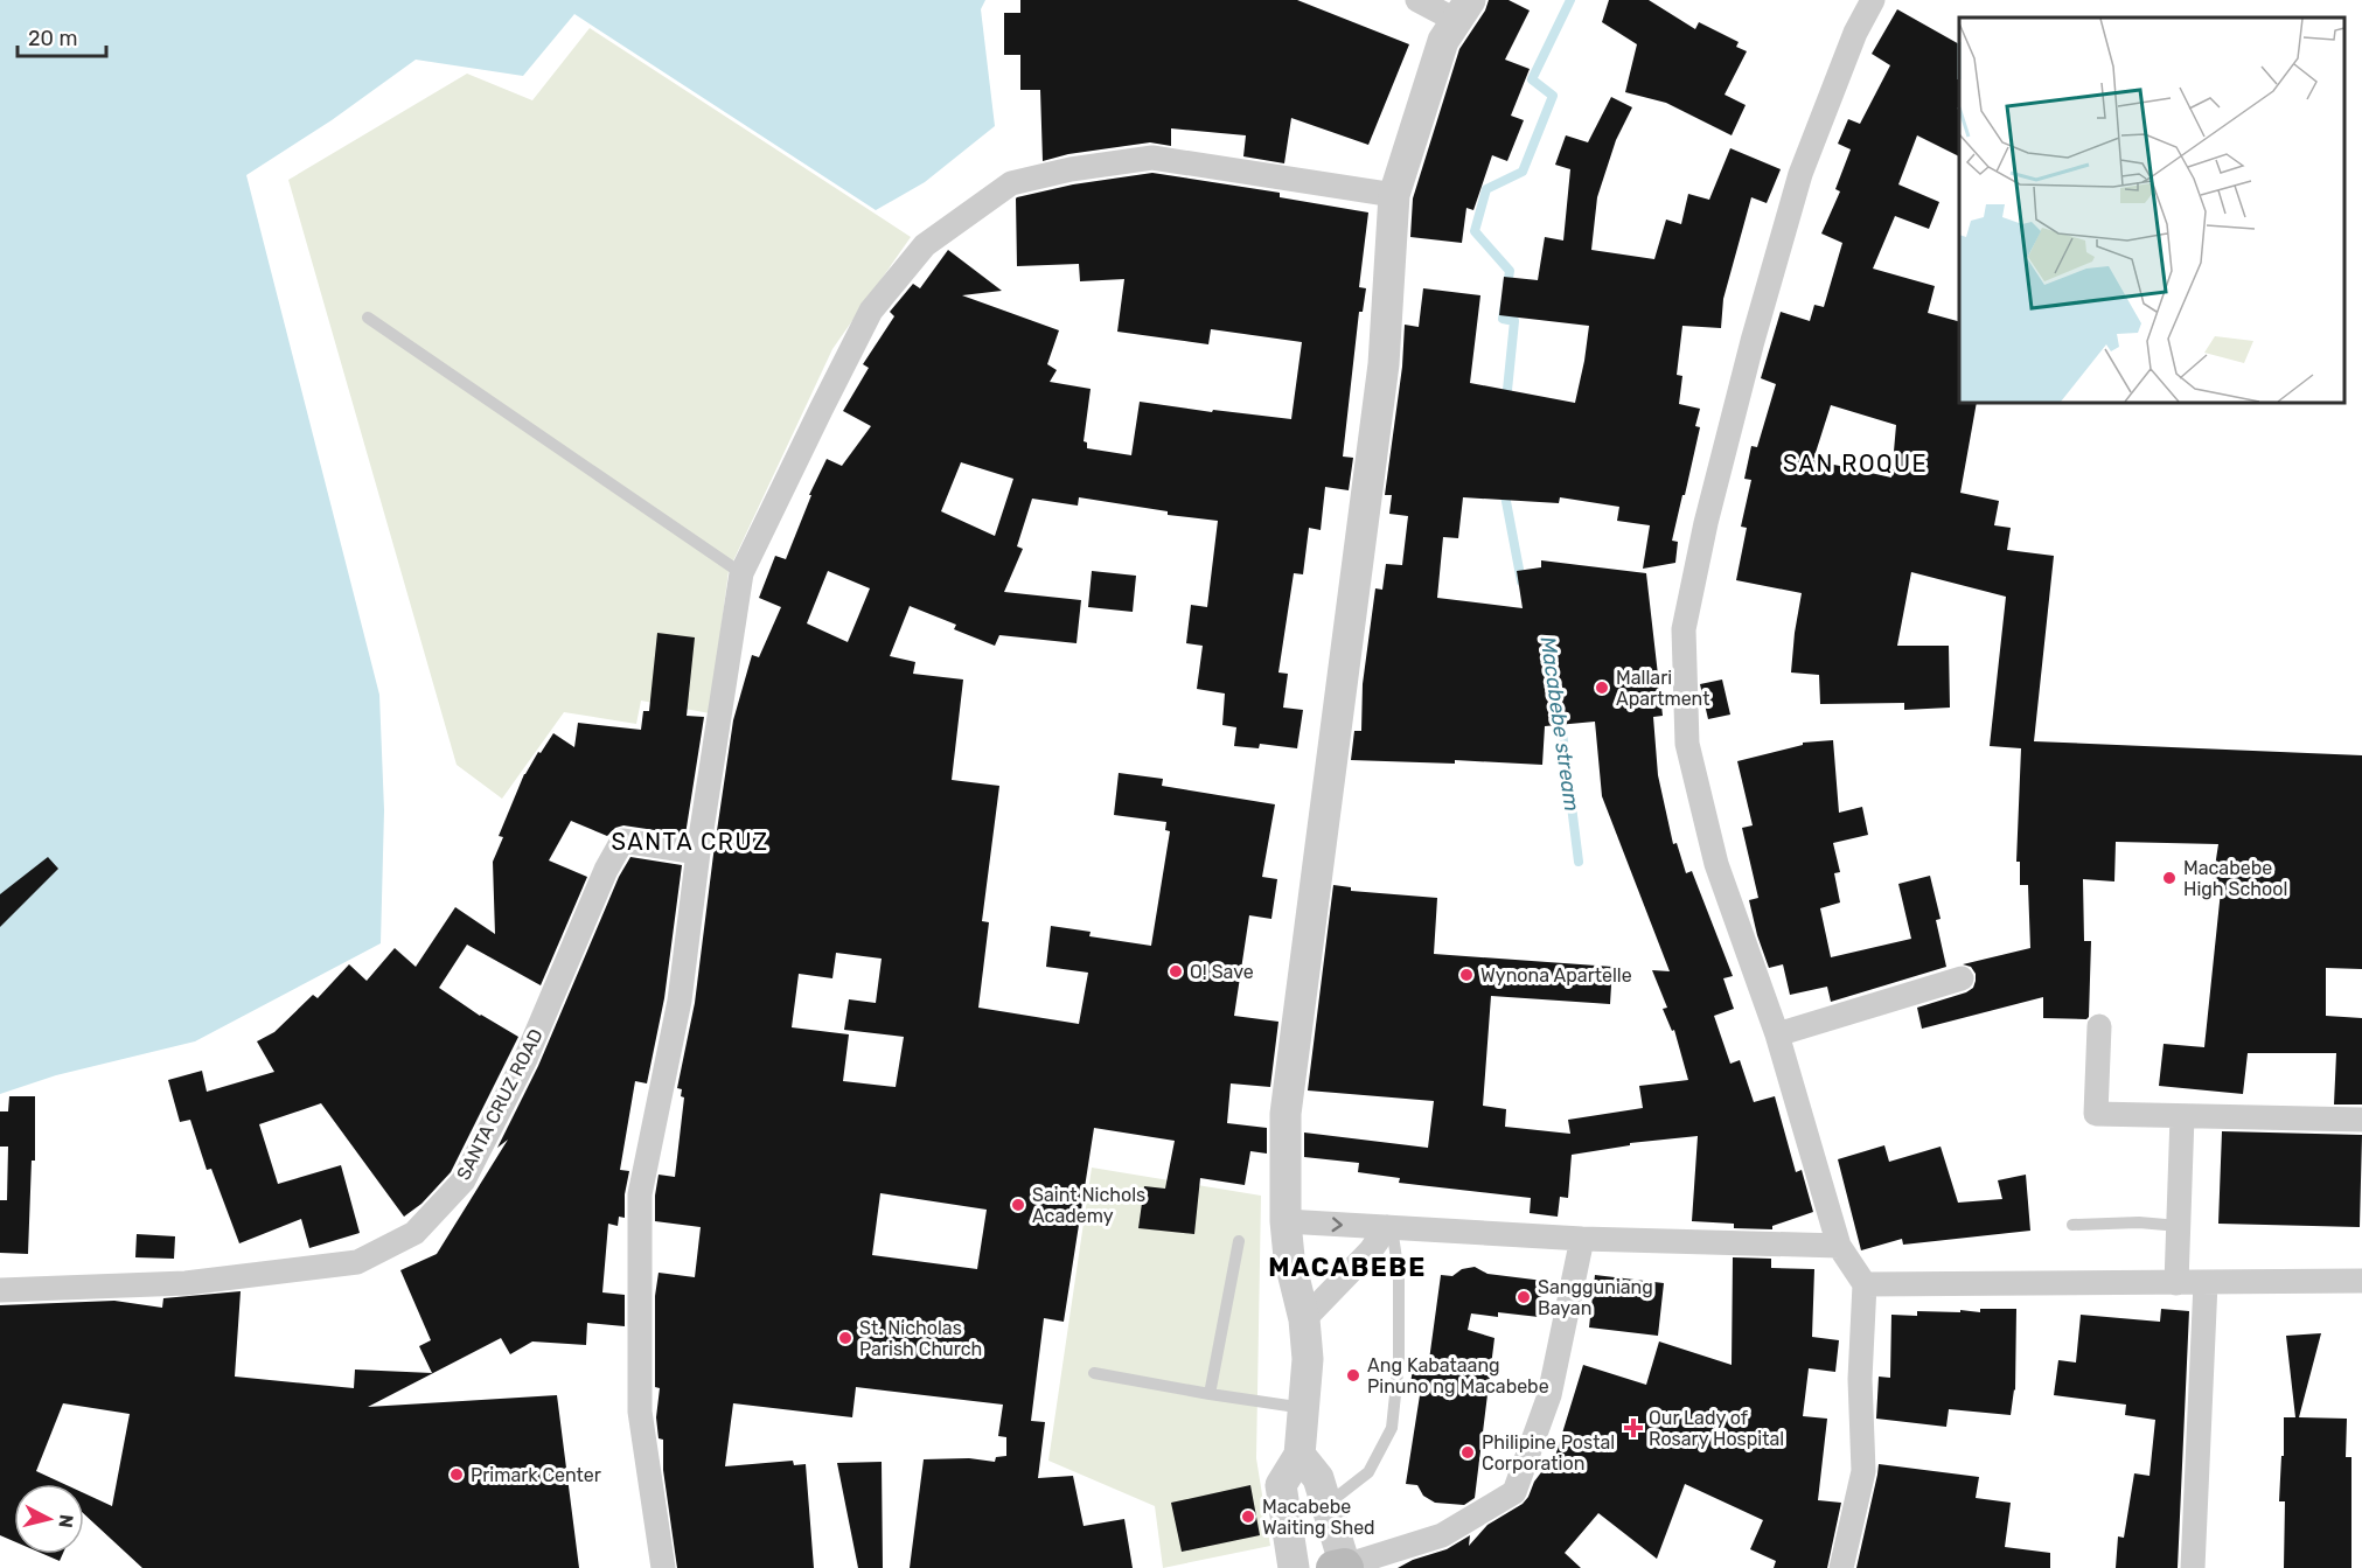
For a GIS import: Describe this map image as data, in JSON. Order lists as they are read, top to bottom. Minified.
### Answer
{"streets":{"street":["SANTA CRUZ ROAD"]},"districts":["SAN ROQUE","SANTA CRUZ","MACABEBE"],"water":["Macabebe stream"],"places":{"other":["Mallari Apartment","Macabebe High School","O! Save","Wynona Apartelle","Saint Nichols Academy","Sangguniang Bayan","St. Nicholas Parish Church","Ang Kabataang Pinuno ng Macabebe","Philipine Postal Corporation","Primark Center","Macabebe Waiting Shed"],"health":["Our Lady of Rosary Hospital"]},"scale_bar":"20 m","north":"right"}
